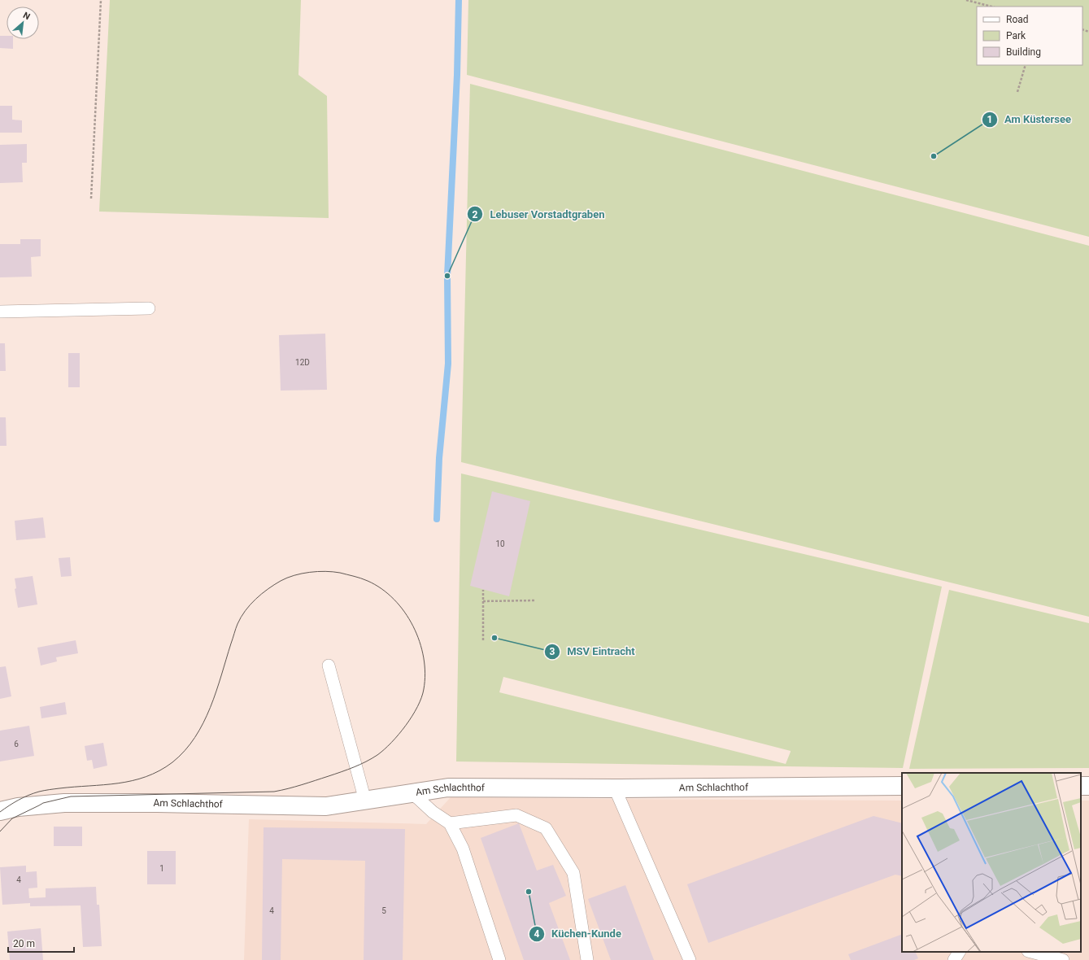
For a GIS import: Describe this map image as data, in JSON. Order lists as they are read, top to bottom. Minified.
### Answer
{"streets":{"street":["Am Schlachthof"]},"places":["Am Küstersee","Lebuser Vorstadtgraben","MSV Eintracht","Küchen-Kunde"],"house_numbers":["12D","10","6","1","4","4","5"],"legend":["Road","Park","Building"],"scale_bar":"20 m","north":"top right"}
